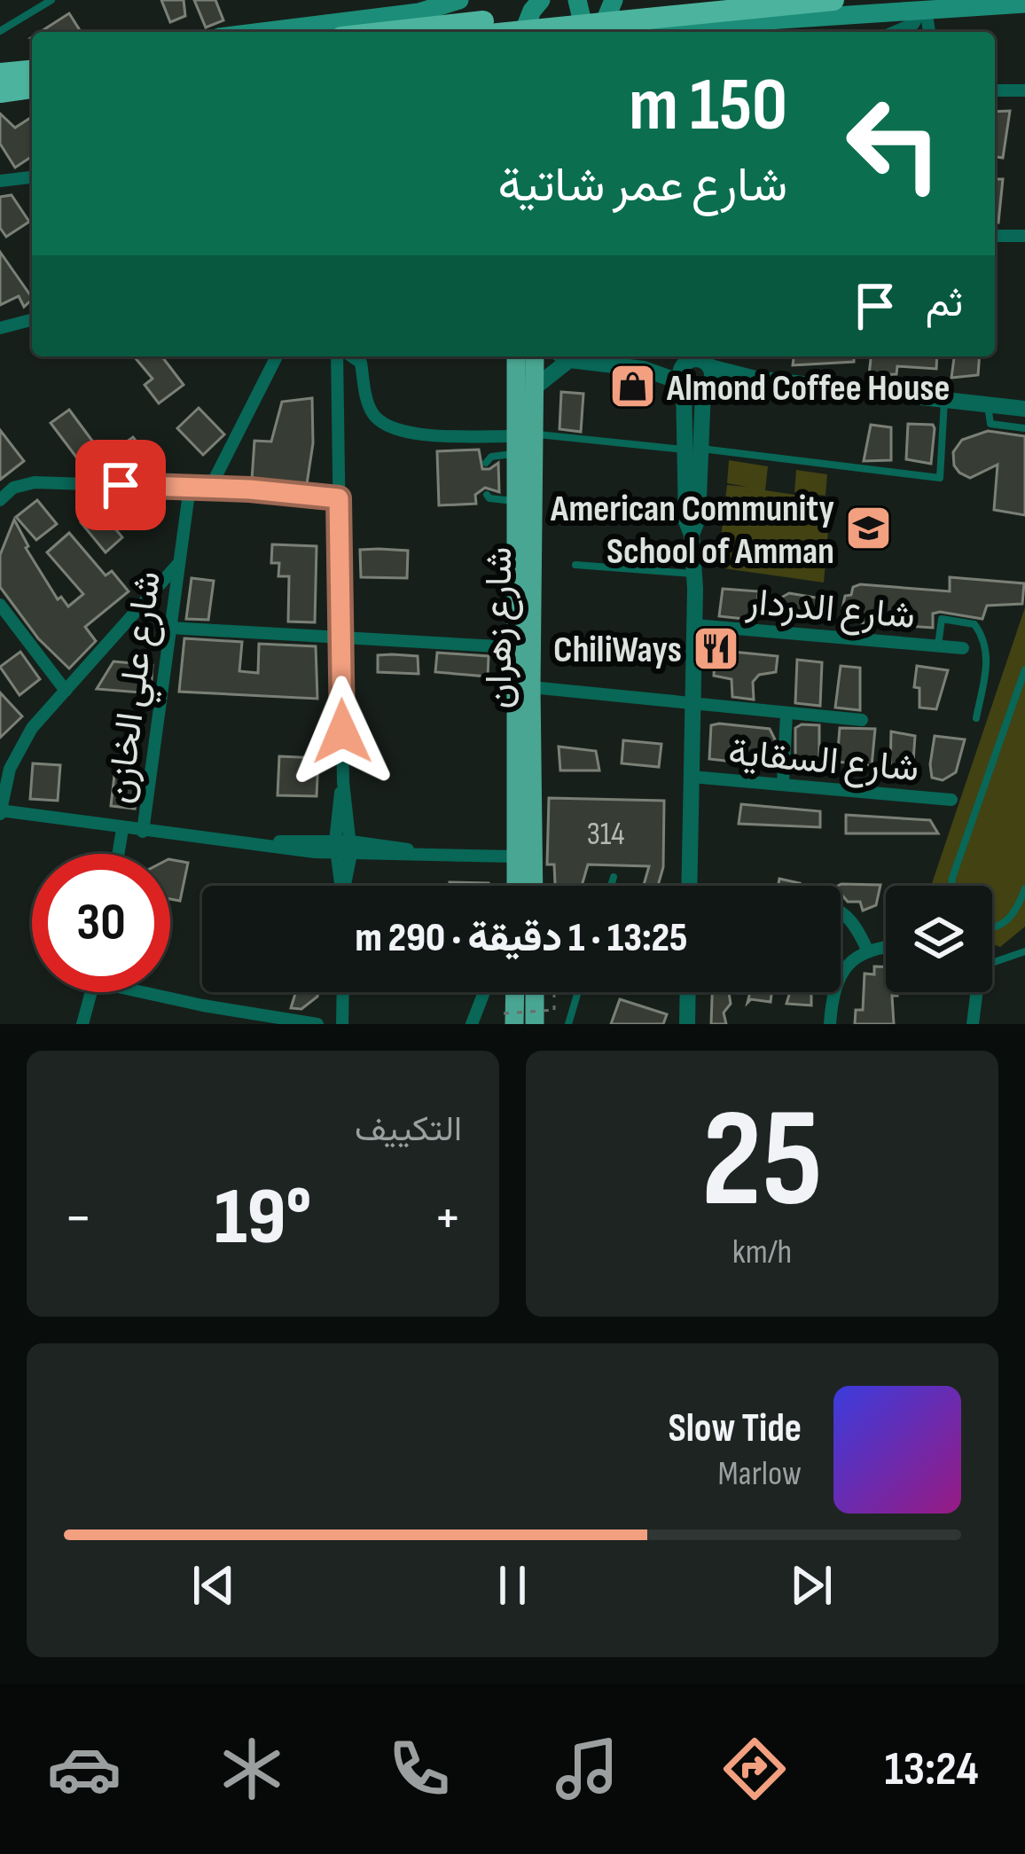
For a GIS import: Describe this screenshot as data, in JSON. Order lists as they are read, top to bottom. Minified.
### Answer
{"streets":{"main road":["شارع زهران"],"street":["شارع الدردار","شارع علي الخازن","شارع السقاية"]},"places":{"shop":["Almond Coffee House"],"school or university":["American Community School of Amman"],"restaurant":["ChiliWays"]},"house_numbers":["314"],"page":{"turn":["150 m","شارع عمر شاتية"],"then":"ثم","limit":"30","trip":"13:25 · 1 دقيقة · 290 m","tile":[["25","km/h"],"التكييف"],"heat":["−","19°","+"],"song":["Slow Tide","Marlow"],"tabs":"13:24"}}
